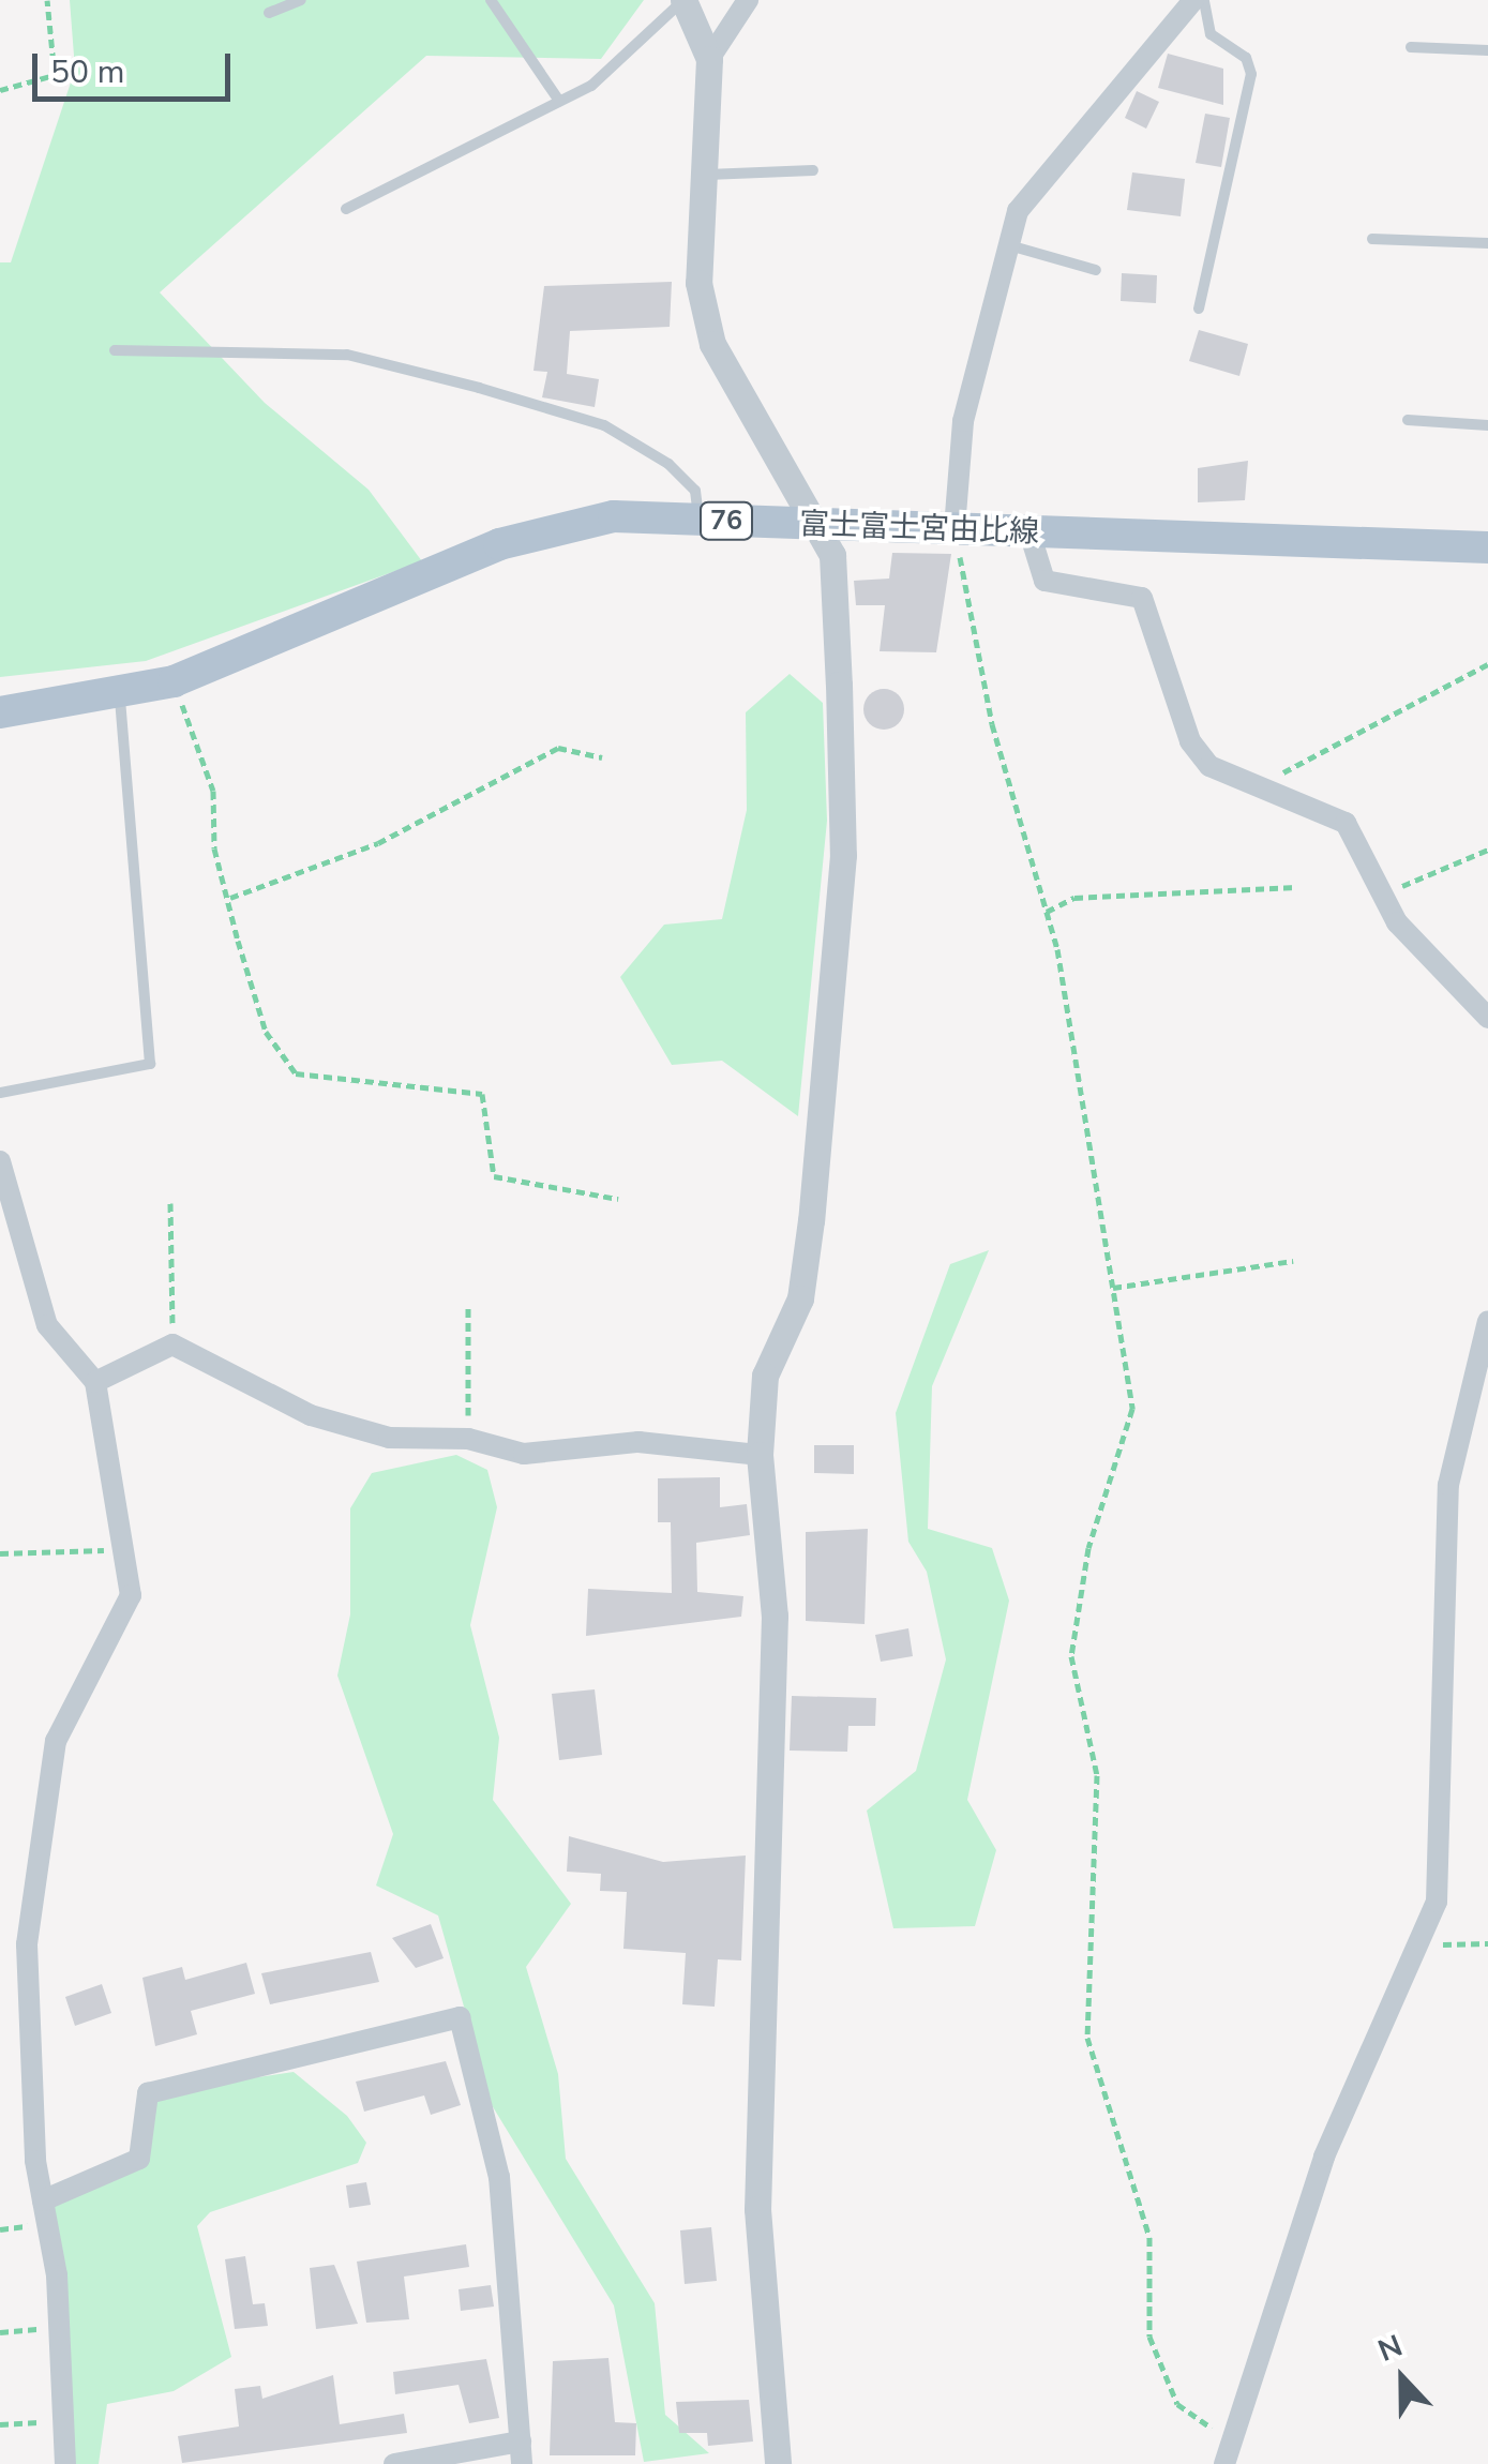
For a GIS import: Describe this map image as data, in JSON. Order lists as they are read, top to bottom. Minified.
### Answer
{"streets":{"main road":["76","富士富士宮由比線"]},"scale_bar":"50 m","north":"top"}
